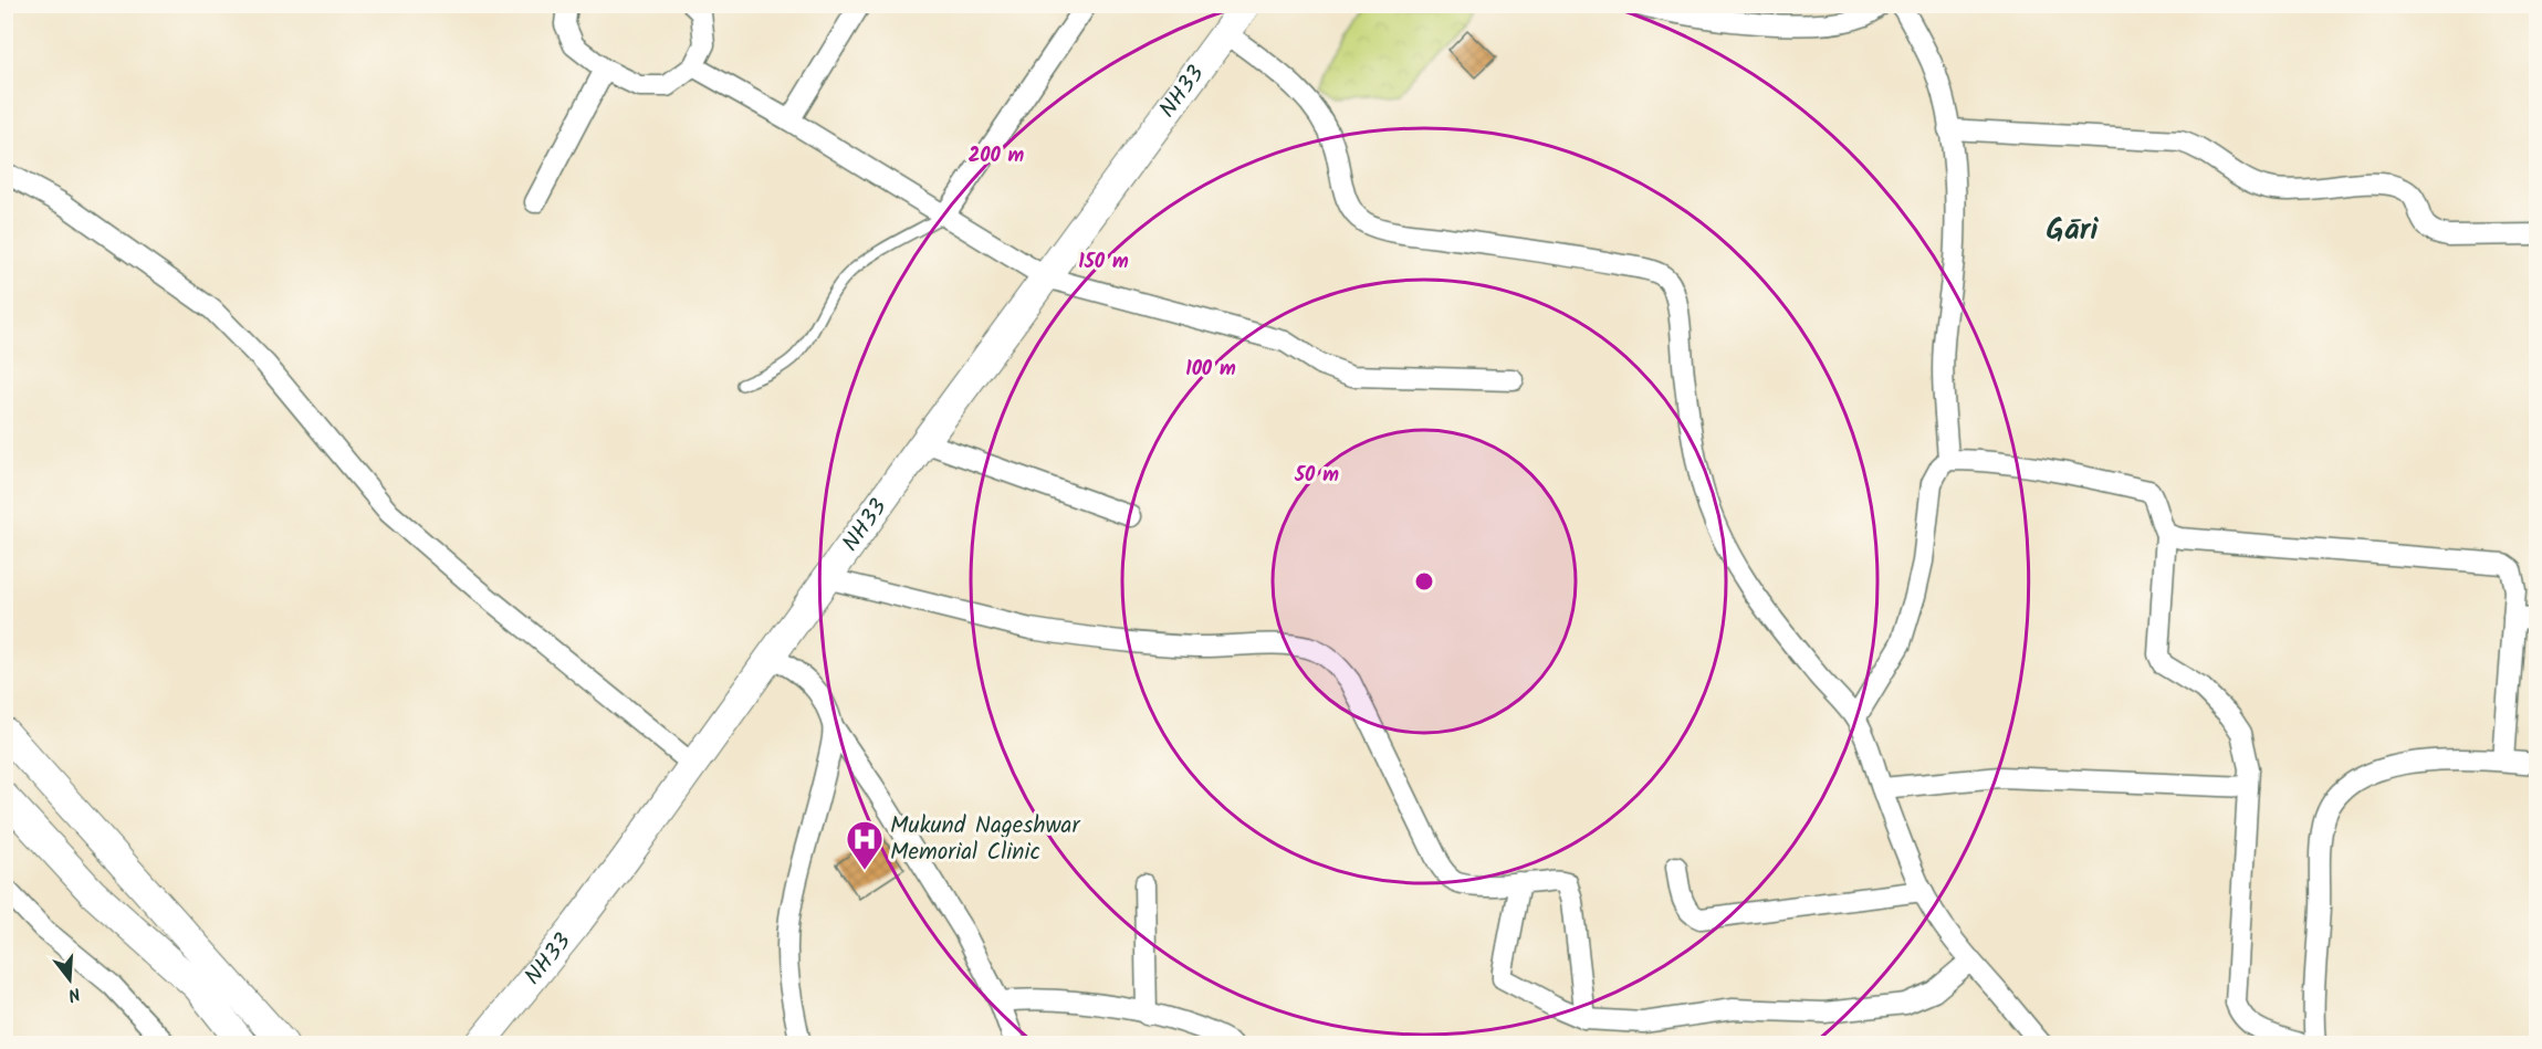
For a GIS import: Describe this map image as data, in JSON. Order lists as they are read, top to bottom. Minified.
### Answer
{"streets":{"main road":["NH33"]},"districts":["Gāri"],"places":{"hospital":["Mukund Nageshwar Memorial Clinic"]},"north":"bottom","rings":["200 m","150 m","100 m","50 m"]}
